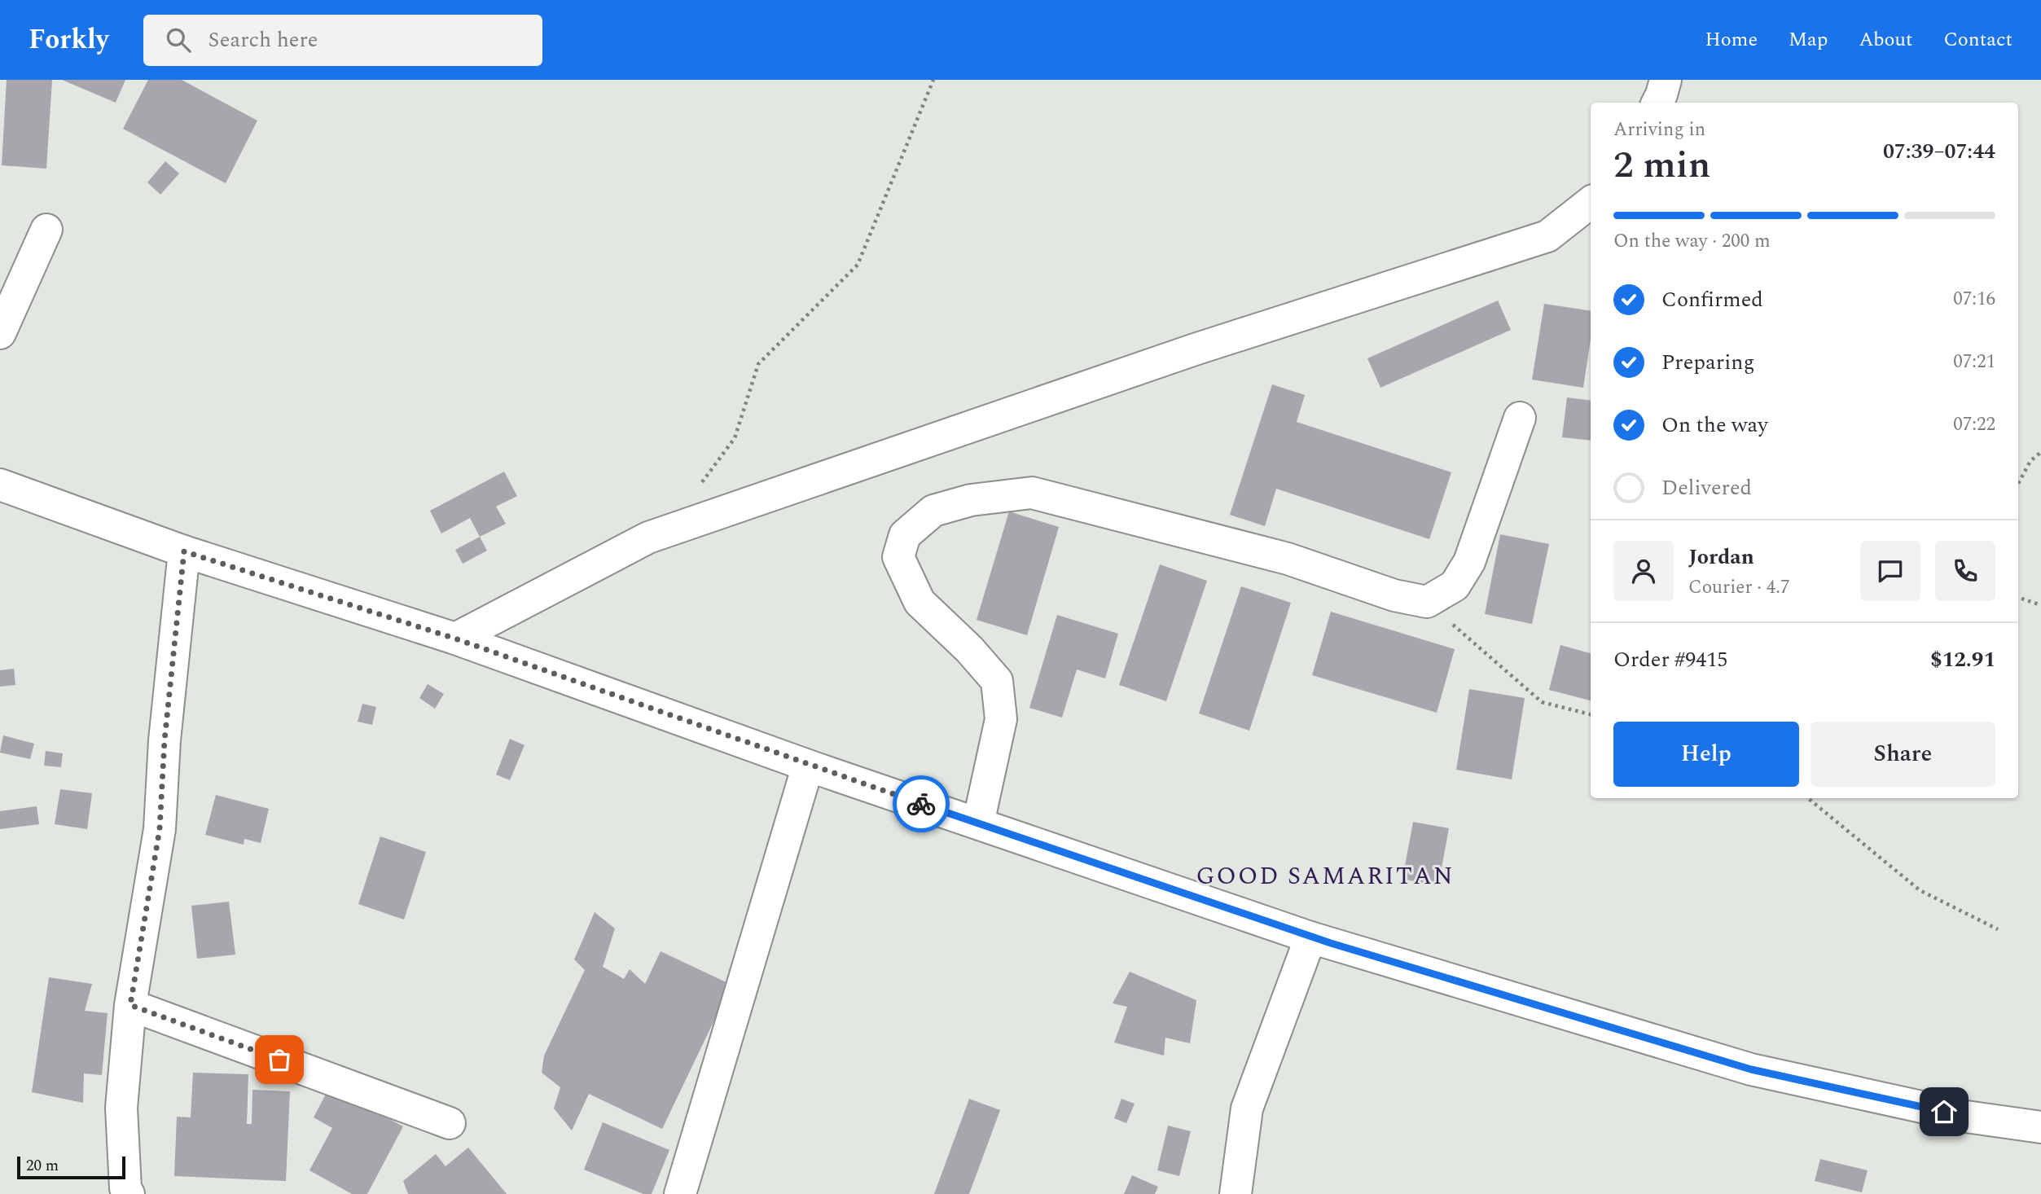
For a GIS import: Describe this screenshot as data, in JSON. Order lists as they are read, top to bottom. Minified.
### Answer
{"districts":["GOOD SAMARITAN"],"scale_bar":"20 m","page":{"header":"Forkly","search":"Search here","nav":["Home","Map","About","Contact"],"heading":["2 min","Arriving in","07:39–07:44"],"panel":["Jordan","Courier · 4.7","Order #9415","$12.91"],"bar":"On the way · 200 m","list":[["Confirmed","07:16"],["Preparing","07:21"],["On the way","07:22"],"Delivered"],"buttons":["Help","Share"],"scale":"20 m"}}
